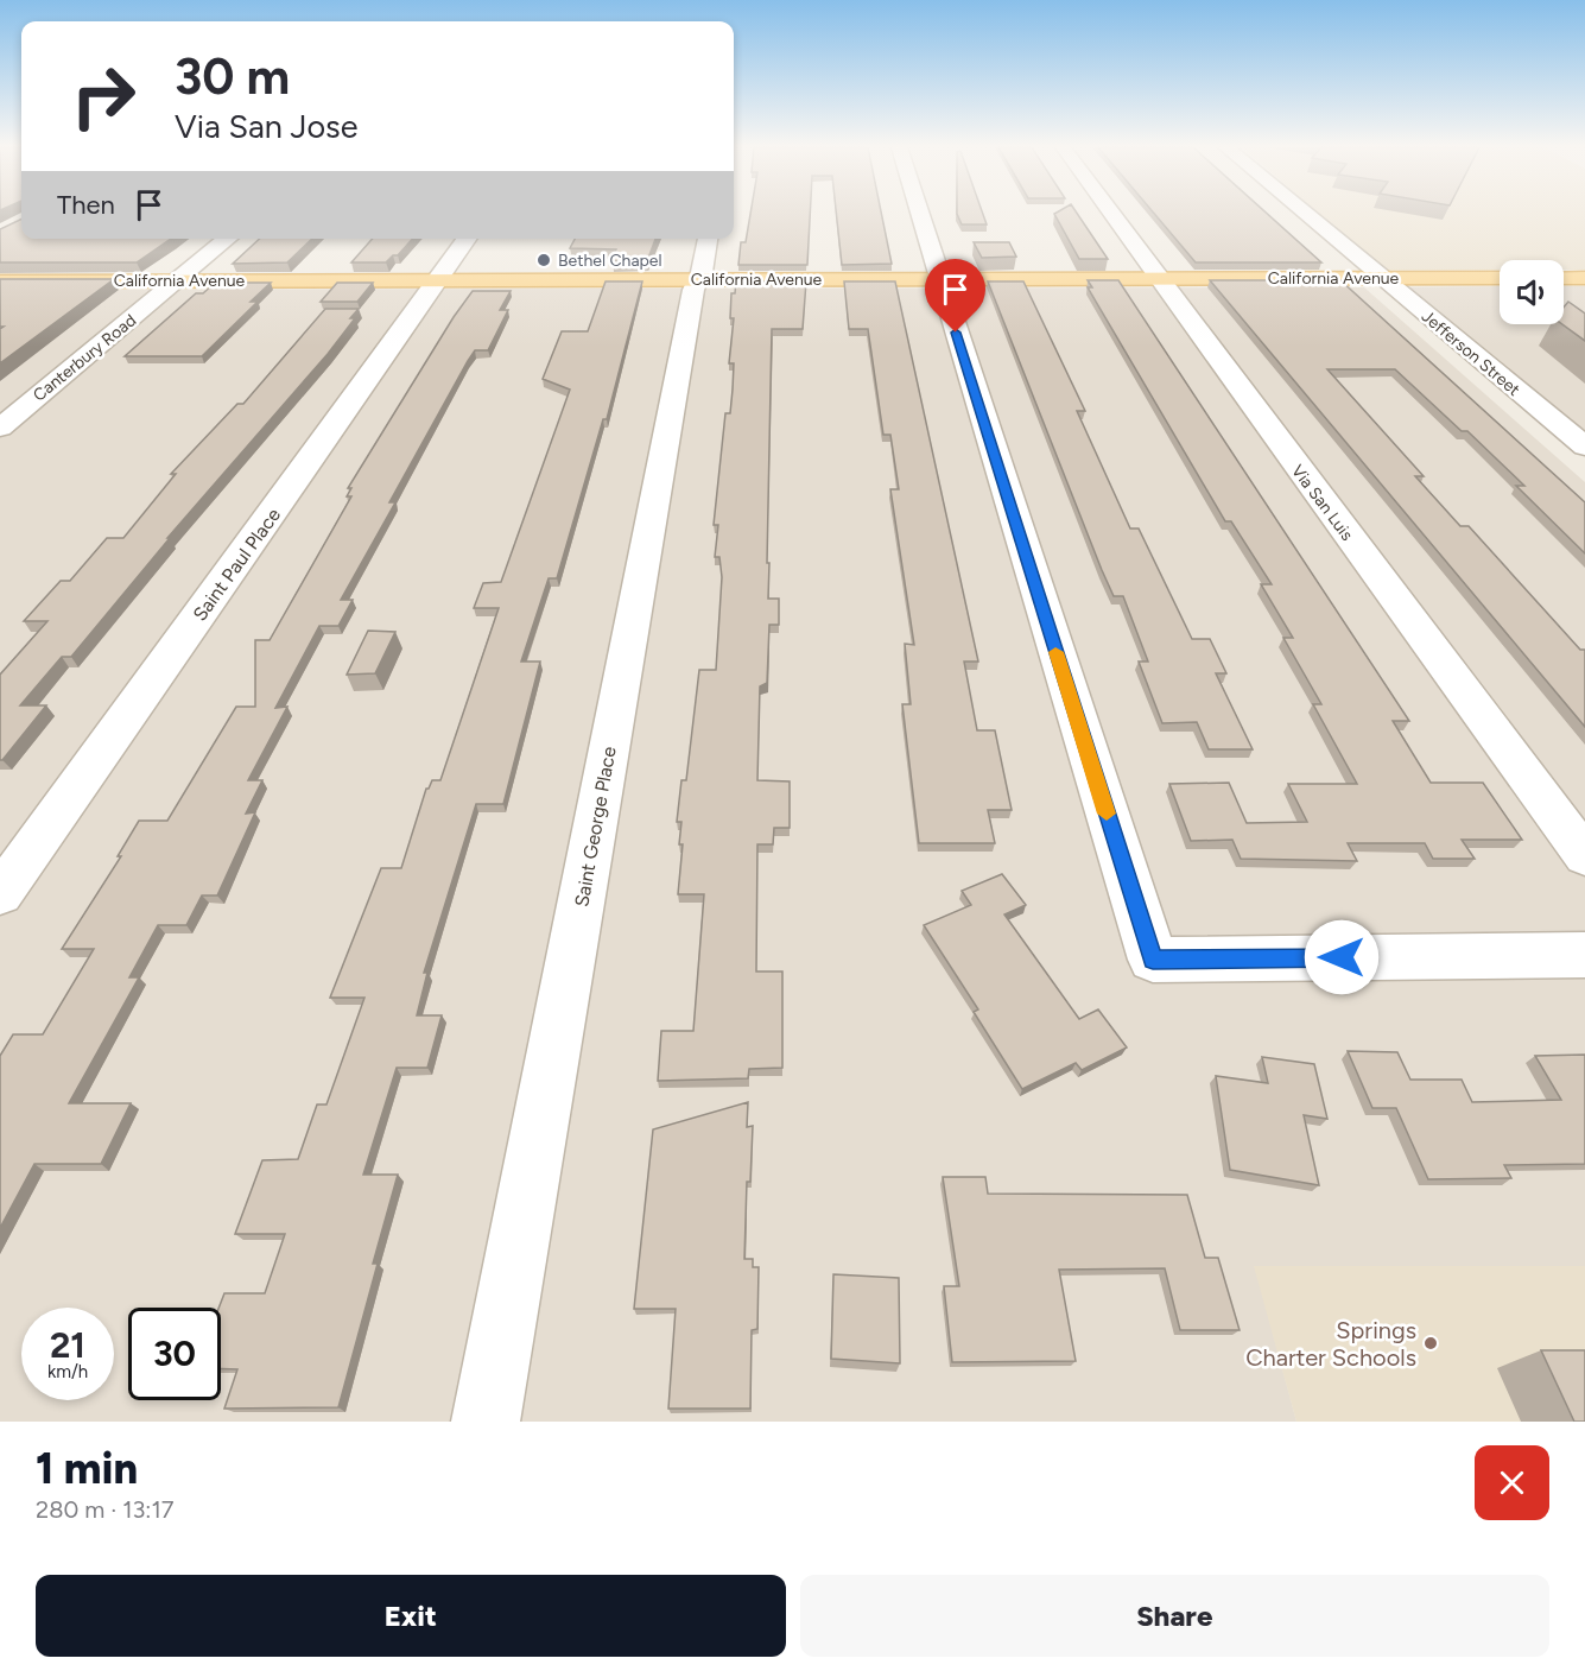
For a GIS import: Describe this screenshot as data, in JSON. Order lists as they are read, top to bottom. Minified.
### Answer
{"streets":{"main road":["California Avenue"],"street":["Jefferson Street","Canterbury Road","Via San Luis","Saint Paul Place","Saint George Place"]},"crossings":[["California Avenue","Jefferson Street"],["California Avenue","Canterbury Road"],["California Avenue","Via San Luis"],["California Avenue","Saint Paul Place"],["California Avenue","Saint George Place"]],"places":["Bethel Chapel","Springs Charter Schools"],"page":{"turn":["30 m","Via San Jose"],"then":"Then","speed":"21 km/h","limit":"30","heading":["1 min","280 m · 13:17"],"buttons":["Exit","Share"]}}
